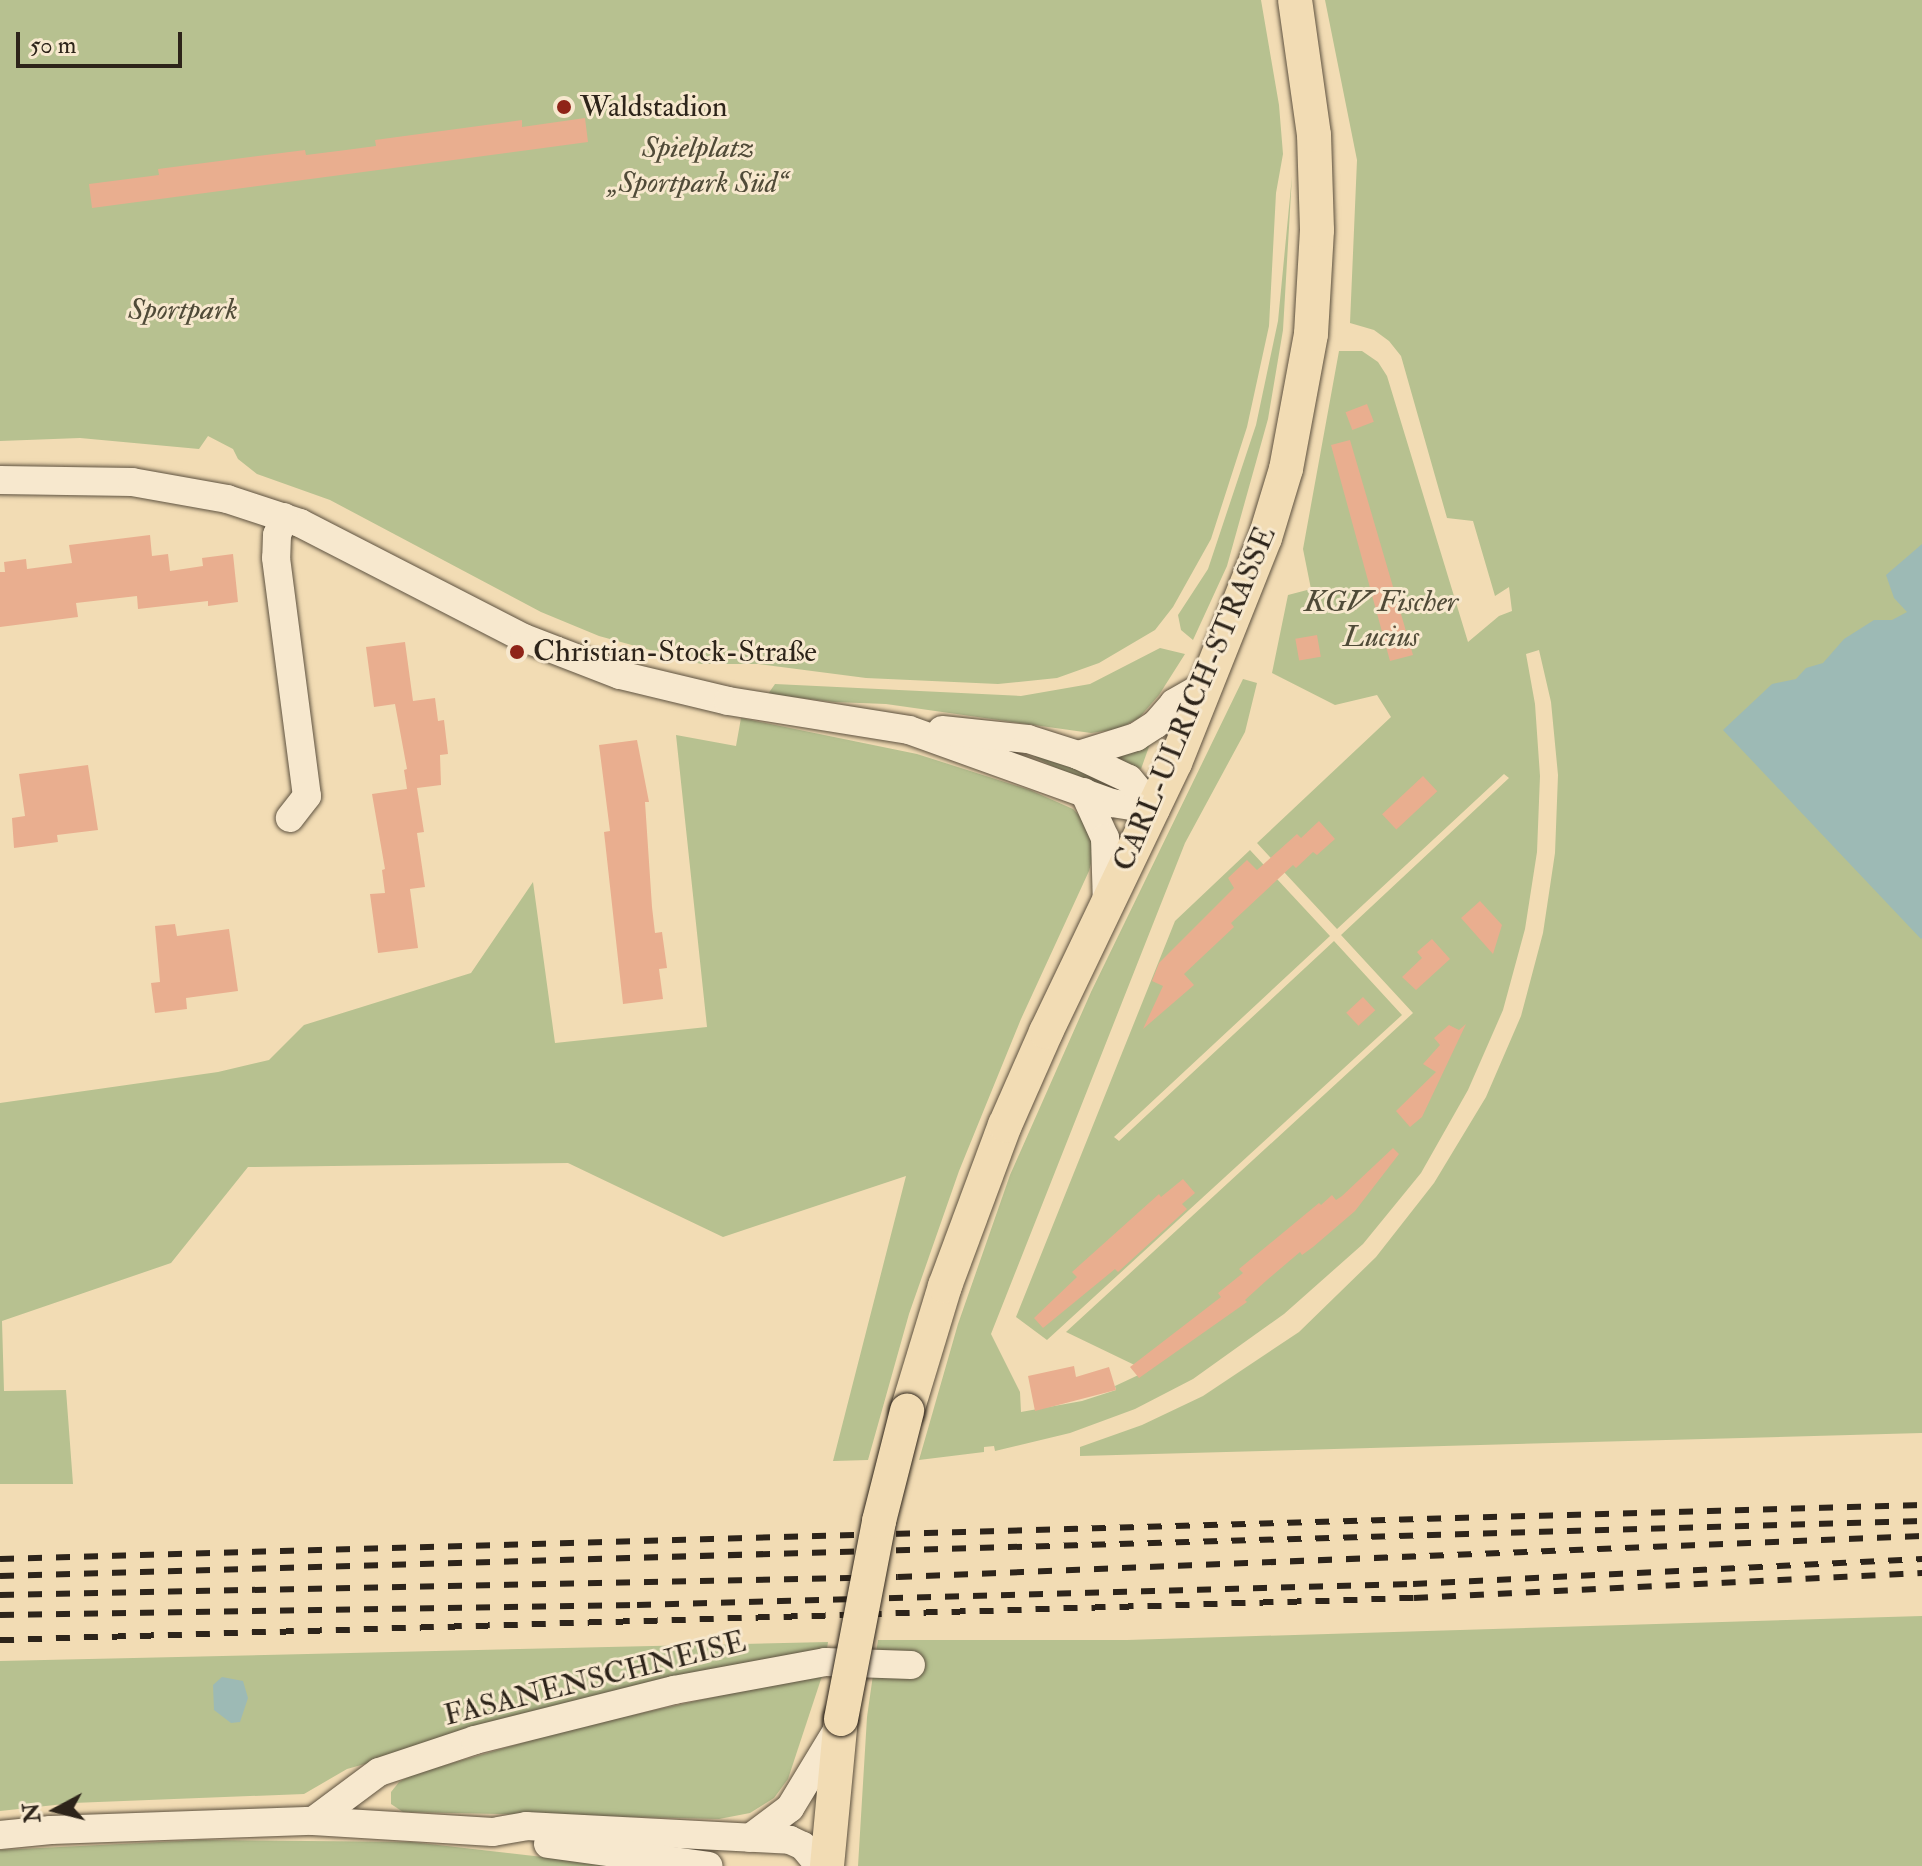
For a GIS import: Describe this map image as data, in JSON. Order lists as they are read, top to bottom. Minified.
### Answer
{"streets":{"main road":["CARL-ULRICH-STRASSE"],"street":["FASANENSCHNEISE"]},"parks":["Spielplatz „Sportpark Süd“","Sportpark","KGV Fischer Lucius"],"places":["Waldstadion","Christian-Stock-Straße"],"scale_bar":"50 m","north":"left"}
